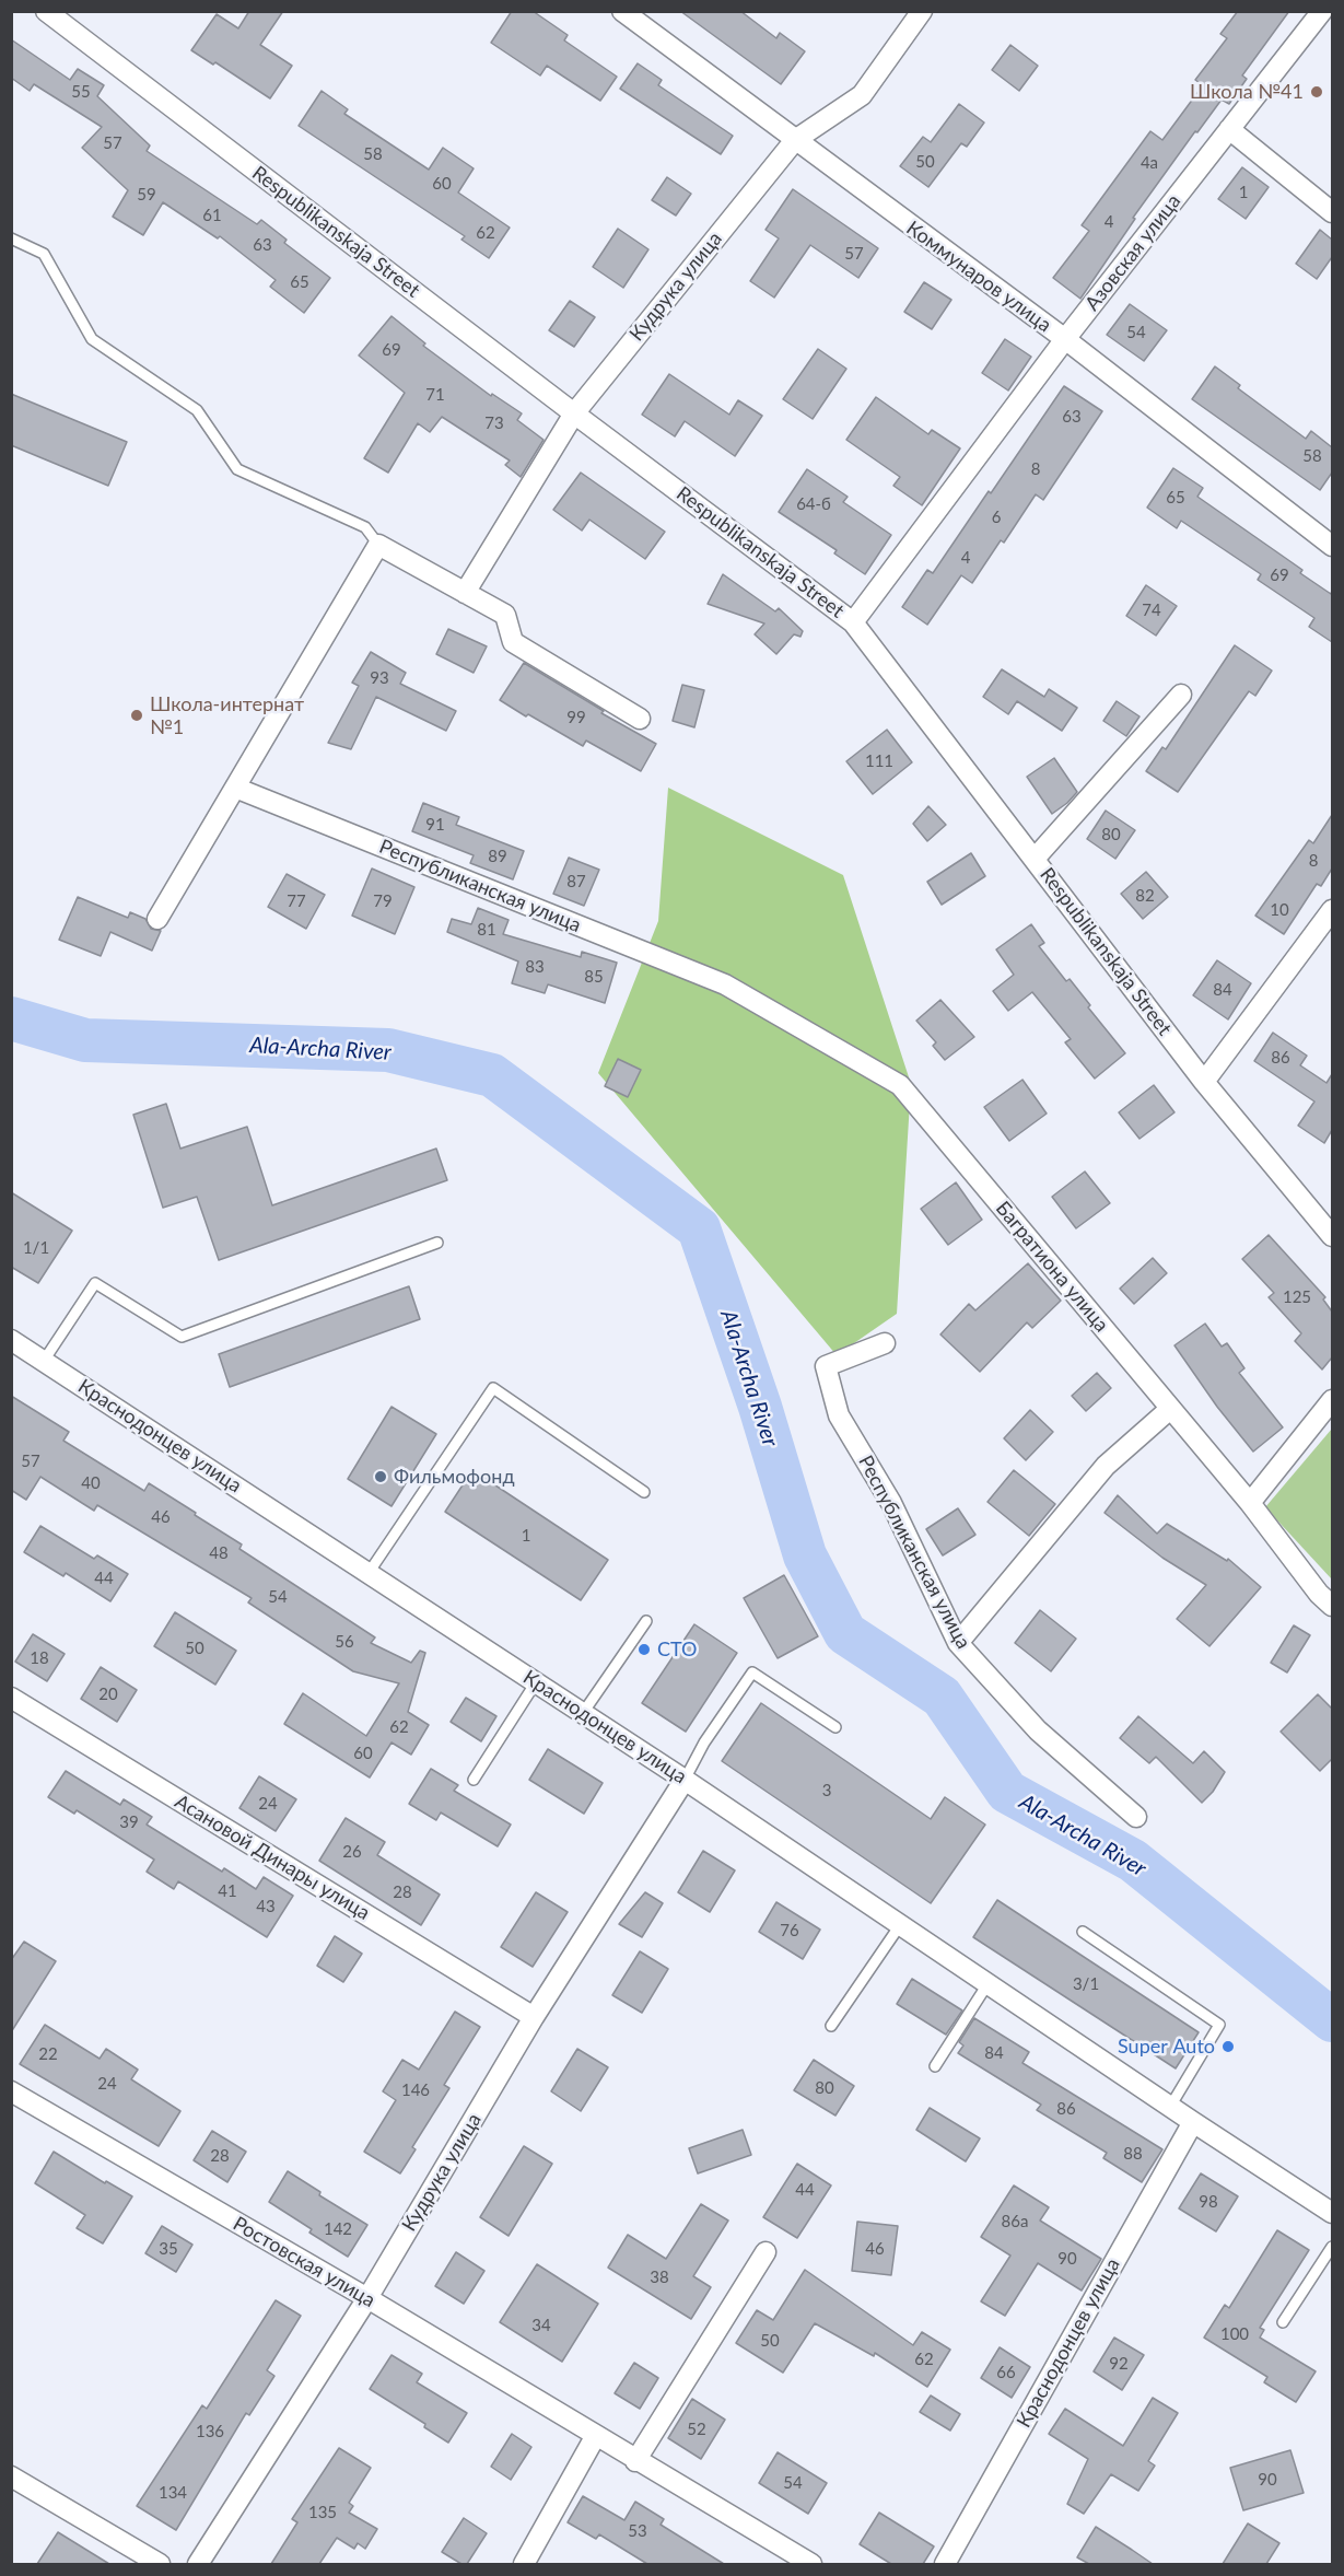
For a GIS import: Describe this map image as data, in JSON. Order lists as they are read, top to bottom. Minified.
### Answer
{"streets":{"street":["Respublikanskaja Street","Азовская улица","Коммунаров улица","Кудрука улица","Республиканская улица","Багратиона улица","Краснодонцев улица","Асановой Динары улица","Ростовская улица"]},"crossings":[["Respublikanskaja Street","Азовская улица"],["Respublikanskaja Street","Кудрука улица"],["Азовская улица","Коммунаров улица"],["Коммунаров улица","Кудрука улица"],["Кудрука улица","Краснодонцев улица"],["Кудрука улица","Асановой Динары улица"],["Кудрука улица","Ростовская улица"],["Республиканская улица","Багратиона улица"]],"water":["Ala-Archa River"],"places":["Школа №41","Школа-интернат №1","Фильмофонд","СТО","Super Auto"],"house_numbers":["55","57","58","50","4a","60","1","59","61","4","62","63","57","65","54","69","71","63","73","58","8","65","64-б","6","4","69","74","93","99","111","91","80","89","8","87","82","77","79","10","81","83","85","84","86","1/1","125","57","40","46","1","48","44","54","56","50","18","20","62","60","3","24","39","26","41","28","43","76","3/1","84","22","24","80","146","86","88","28","44","98","86a","142","35","46","90","38","34","100","50","62","92","66","52","136","90","54","134","135","53"]}
